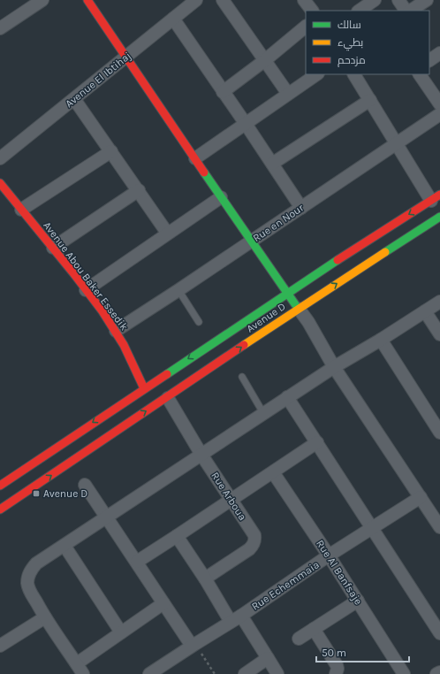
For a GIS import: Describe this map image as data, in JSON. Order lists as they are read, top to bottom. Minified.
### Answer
{"streets":{"main road":["Avenue Abou Baker Essedik","Avenue D"],"street":["Avenue El Ibtihaj","Rue en Nour","Rue Arboua","Rue Al Banfsaje","Rue Echemmaia"]},"crossings":[["Rue en Nour","Avenue Abou Baker Essedik"],["Avenue Abou Baker Essedik","Avenue D"],["Avenue D","Rue Arboua"],["Rue Al Banfsaje","Rue Echemmaia"]],"places":{"transit":["Avenue D"]},"legend":["سالك","بطيء","مزدحم"],"scale_bar":"50 m"}
